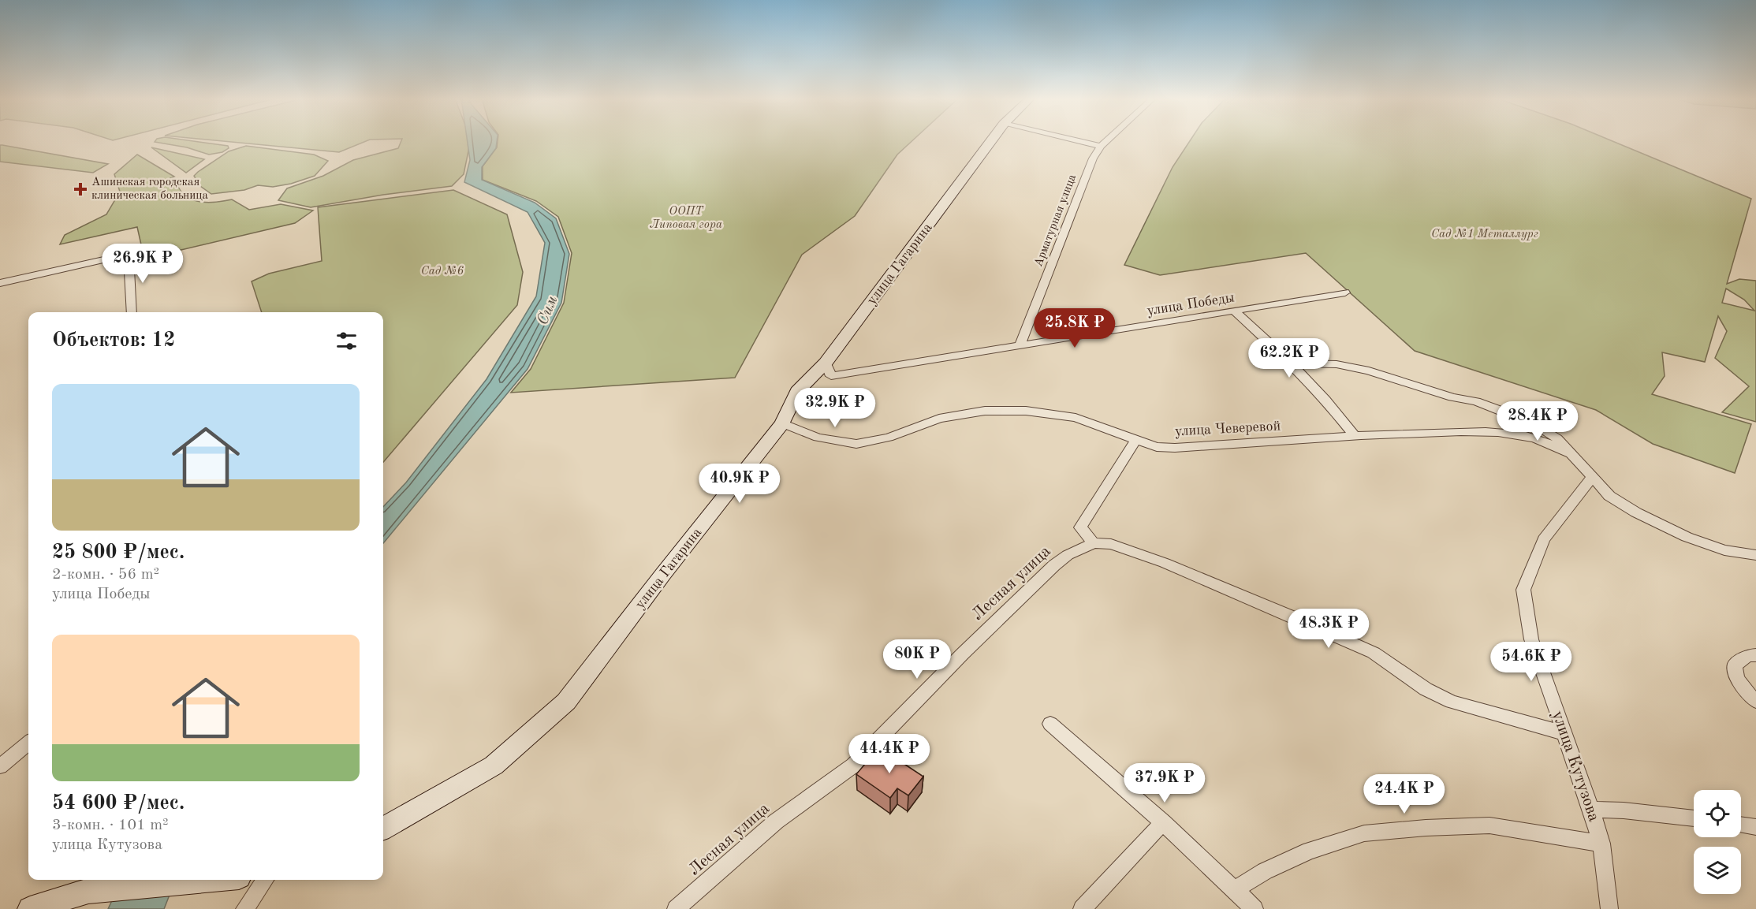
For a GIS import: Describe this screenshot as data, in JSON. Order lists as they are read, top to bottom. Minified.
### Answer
{"streets":{"street":["Арматурная улица","улица Гагарина","улица Победы","улица Чеверевой","Лесная улица","улица Кутузова"]},"crossings":[["Арматурная улица","улица Победы"],["улица Гагарина","улица Победы"],["улица Гагарина","улица Чеверевой"],["улица Чеверевой","улица Кутузова"]],"water":["Сим"],"parks":["ООПТ Липовая гора","Сад №1 Металлург","Сад №6"],"places":{"health":["Ашинская городская клиническая больница"]},"page":{"price":["26.9K ₽","25.8K ₽","62.2K ₽","32.9K ₽","28.4K ₽","40.9K ₽","48.3K ₽","80K ₽","54.6K ₽","44.4K ₽","37.9K ₽","24.4K ₽"],"heading":"Объектов: 12","list":[{"name":"25 800 ₽/мес.","note":"2-комн. · 56 m² · улица Победы"},{"name":"54 600 ₽/мес.","note":"3-комн. · 101 m² · улица Кутузова"}]}}
